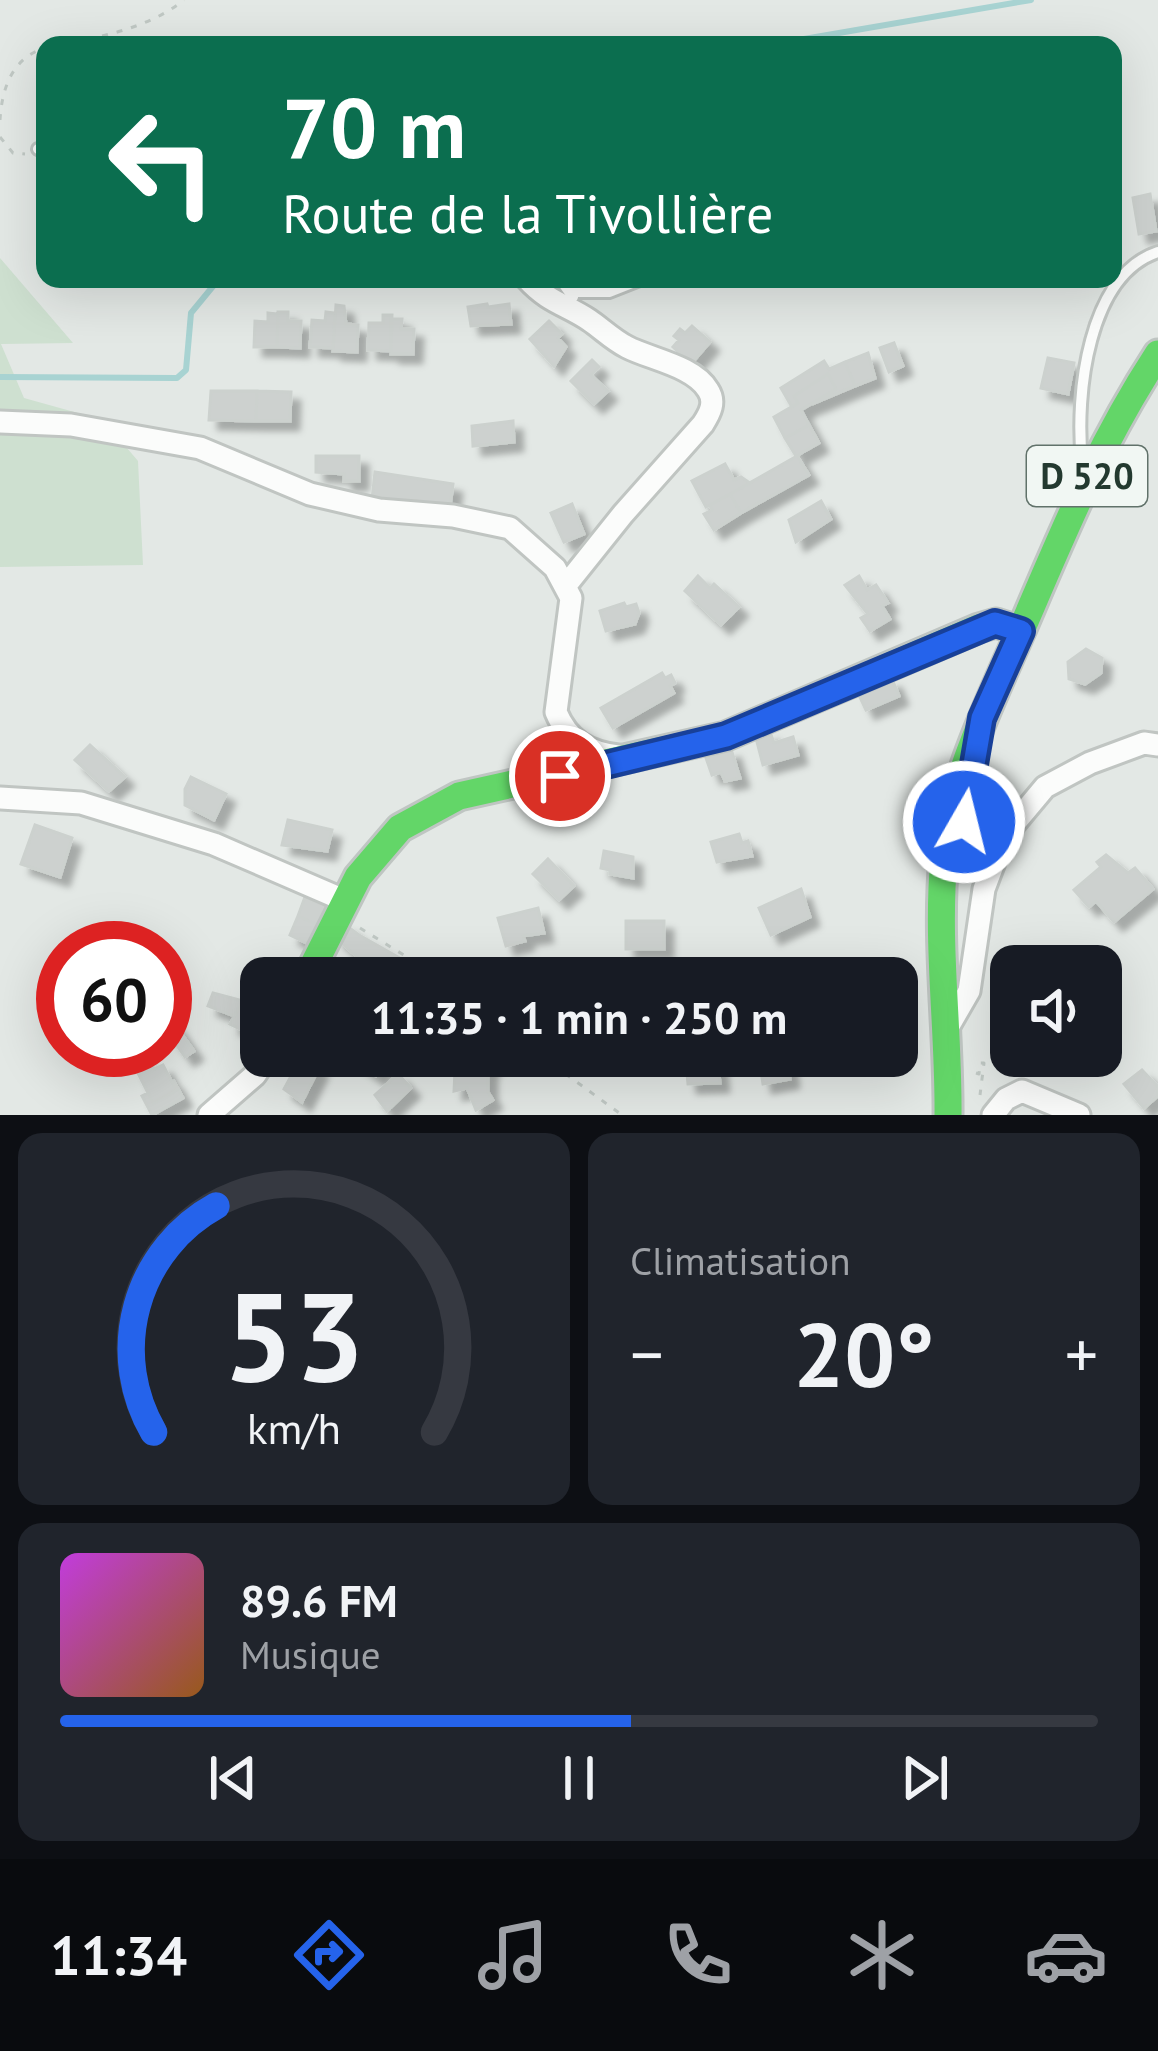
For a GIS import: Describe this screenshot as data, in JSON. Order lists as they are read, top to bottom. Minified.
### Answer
{"streets":{"main road":["D 520"]},"page":{"turn":["70 m","Route de la Tivollière"],"limit":"60","trip":"11:35 · 1 min · 250 m","tile":"Climatisation","heat":["−","20°","+"],"song":["89.6 FM","Musique"],"tabs":"11:34","gauge":["53","km/h"]}}
